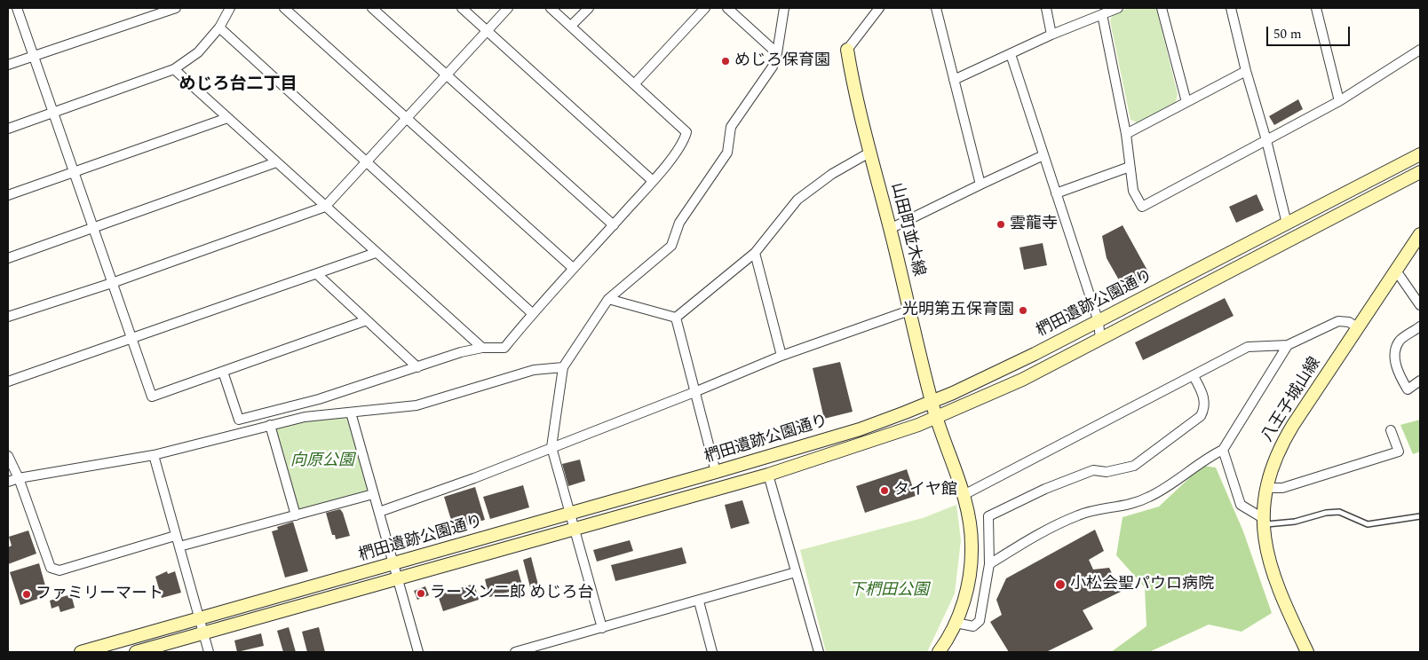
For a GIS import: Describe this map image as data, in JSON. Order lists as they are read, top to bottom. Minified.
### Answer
{"streets":{"street":["山田町並木線","椚田遺跡公園通り","八王子城山線"]},"crossings":[["山田町並木線","椚田遺跡公園通り"]],"districts":["めじろ台二丁目"],"parks":["向原公園","下椚田公園"],"places":["めじろ保育園","雲龍寺","光明第五保育園","タイヤ館","小松会聖パウロ病院","ラーメン二郎 めじろ台","ファミリーマート"],"scale_bar":"50 m"}
